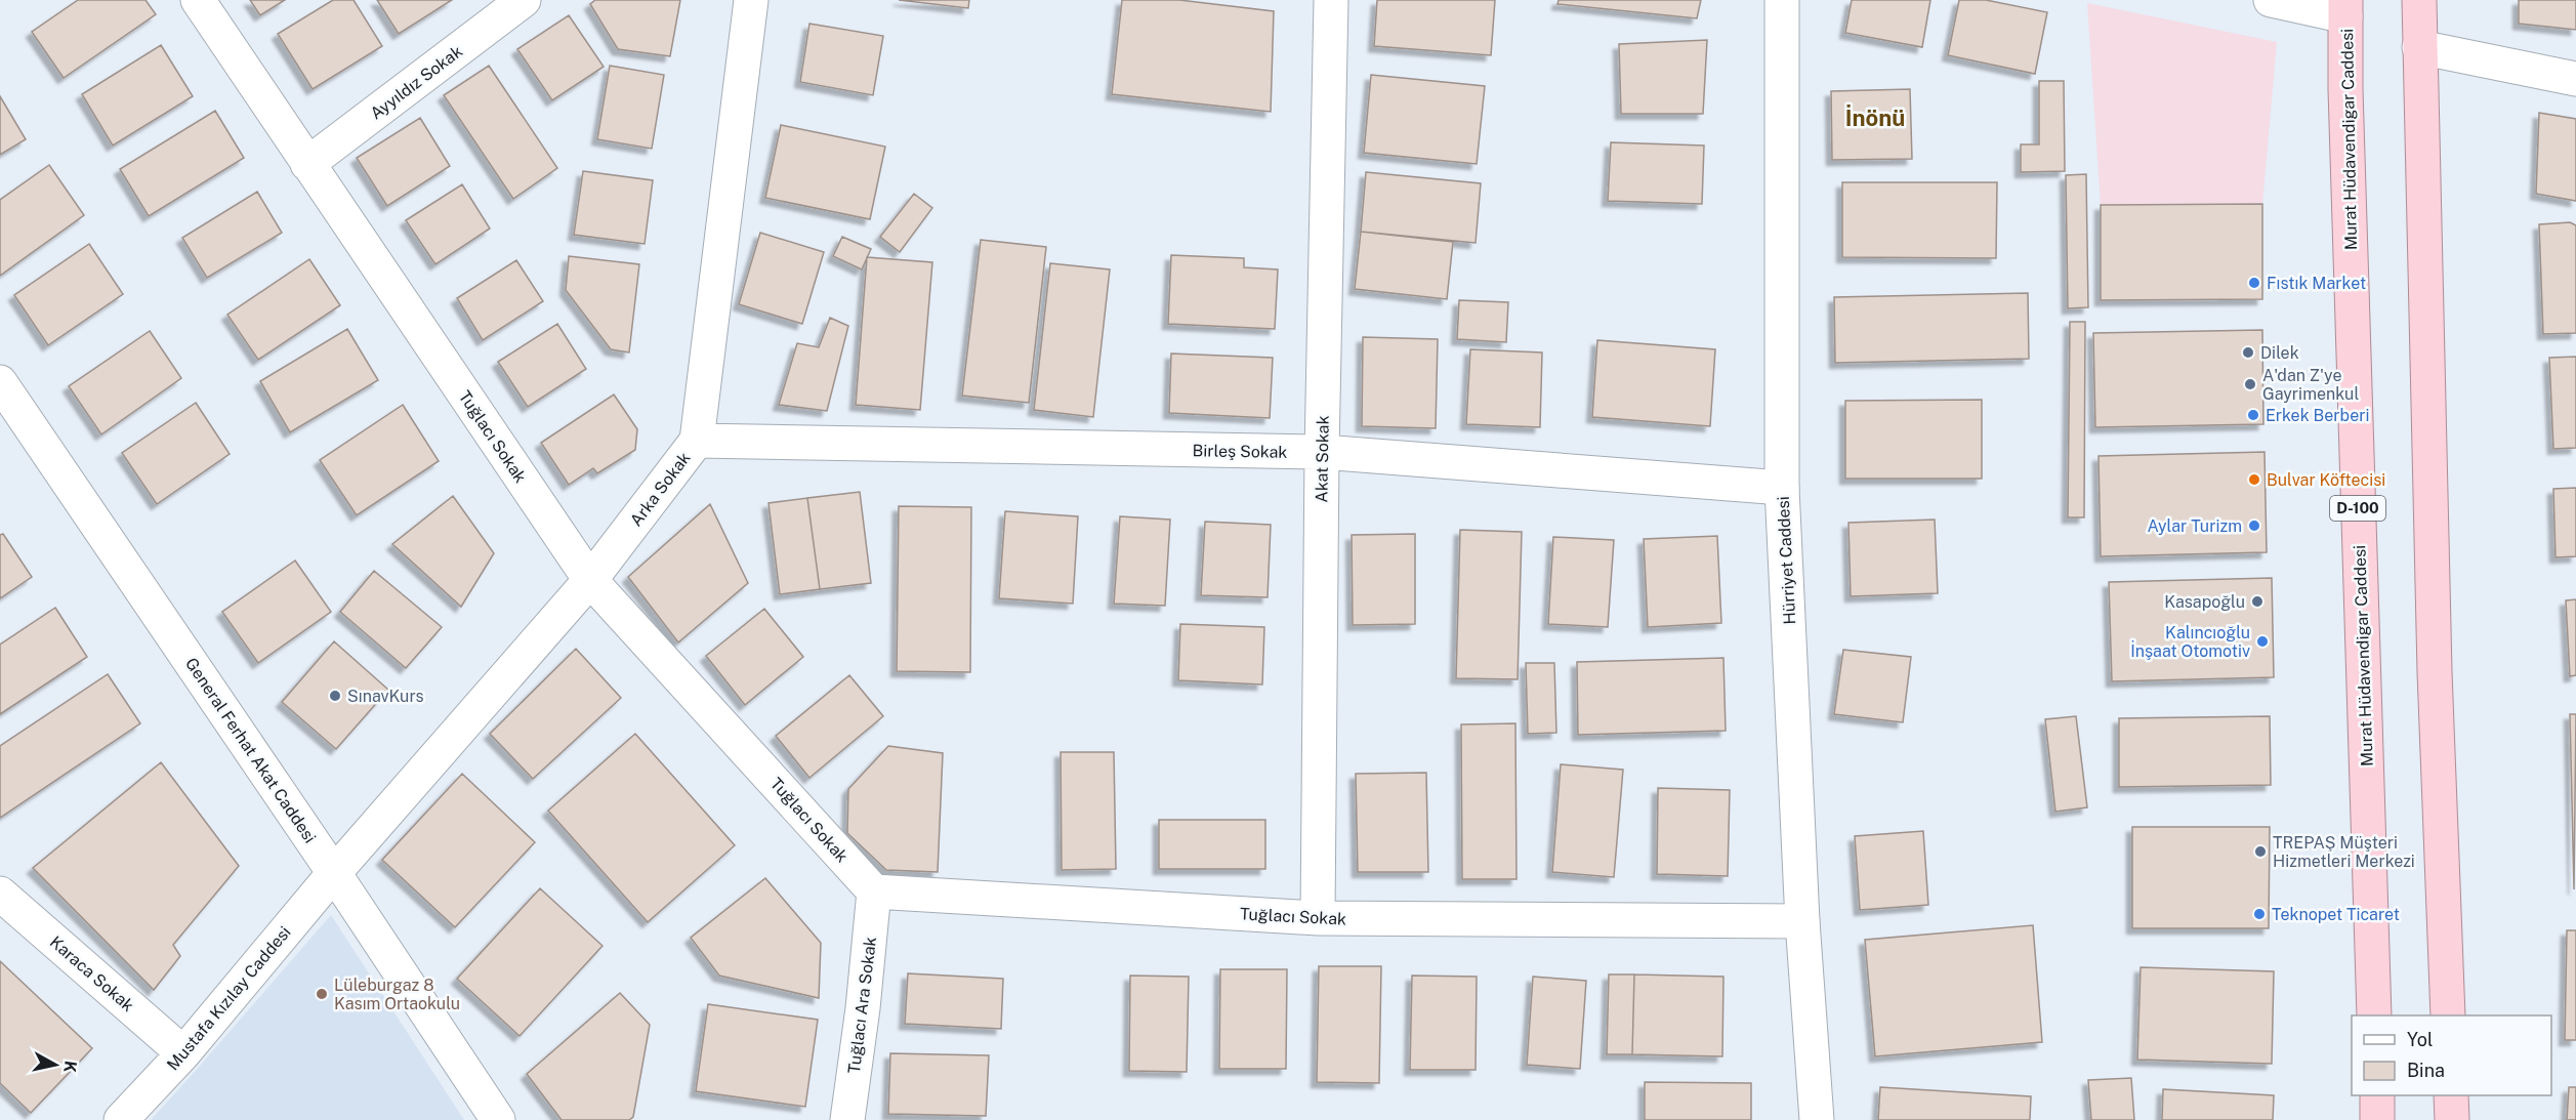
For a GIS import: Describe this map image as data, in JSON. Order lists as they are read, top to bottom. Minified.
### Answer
{"streets":{"highway":["Murat Hüdavendigar Caddesi","D-100"],"street":["Ayyıldız Sokak","Tuğlacı Sokak","Birleş Sokak","Akat Sokak","Arka Sokak","Hürriyet Caddesi","General Ferhat Akat Caddesi","Karaca Sokak","Mustafa Kızılay Caddesi","Tuğlacı Ara Sokak"]},"crossings":[["Ayyıldız Sokak","Tuğlacı Sokak"],["Tuğlacı Sokak","Akat Sokak"],["Tuğlacı Sokak","Arka Sokak"],["Tuğlacı Sokak","Hürriyet Caddesi"],["Tuğlacı Sokak","Tuğlacı Ara Sokak"],["Birleş Sokak","Akat Sokak"],["Birleş Sokak","Arka Sokak"],["Birleş Sokak","Hürriyet Caddesi"],["Arka Sokak","General Ferhat Akat Caddesi"],["Arka Sokak","Mustafa Kızılay Caddesi"],["General Ferhat Akat Caddesi","Mustafa Kızılay Caddesi"],["Karaca Sokak","Mustafa Kızılay Caddesi"]],"districts":["İnönü"],"places":["Fıstık Market","Dilek","A'dan Z'ye Gayrimenkul","Erkek Berberi","Bulvar Köftecisi","Aylar Turizm","Kasapoğlu","Kalıncıoğlu İnşaat Otomotiv","SınavKurs","TREPAŞ Müşteri Hizmetleri Merkezi","Teknopet Ticaret","Lüleburgaz 8 Kasım Ortaokulu"],"legend":["Yol","Bina"],"north":"right"}
